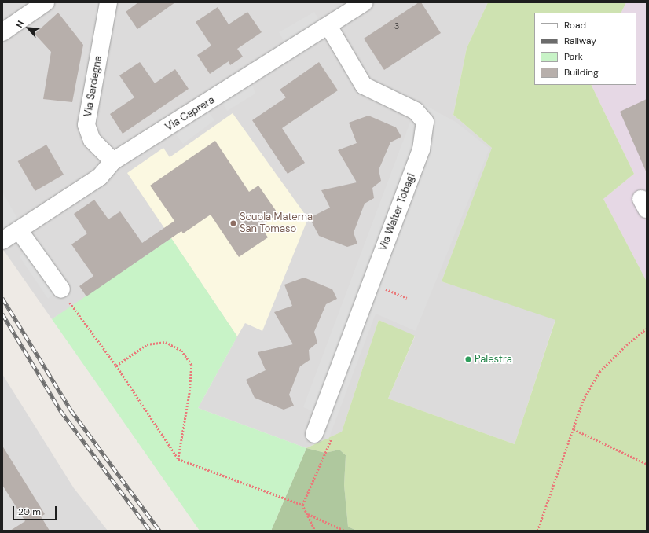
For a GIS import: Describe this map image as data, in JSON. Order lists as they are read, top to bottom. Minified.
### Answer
{"streets":{"street":["Via Sardegna","Via Caprera","Via Walter Tobagi"]},"crossings":[["Via Sardegna","Via Caprera"],["Via Caprera","Via Walter Tobagi"]],"places":["Scuola Materna San Tomaso","Palestra"],"house_numbers":["3"],"legend":["Road","Railway","Park","Building"],"scale_bar":"20 m","north":"top left"}
